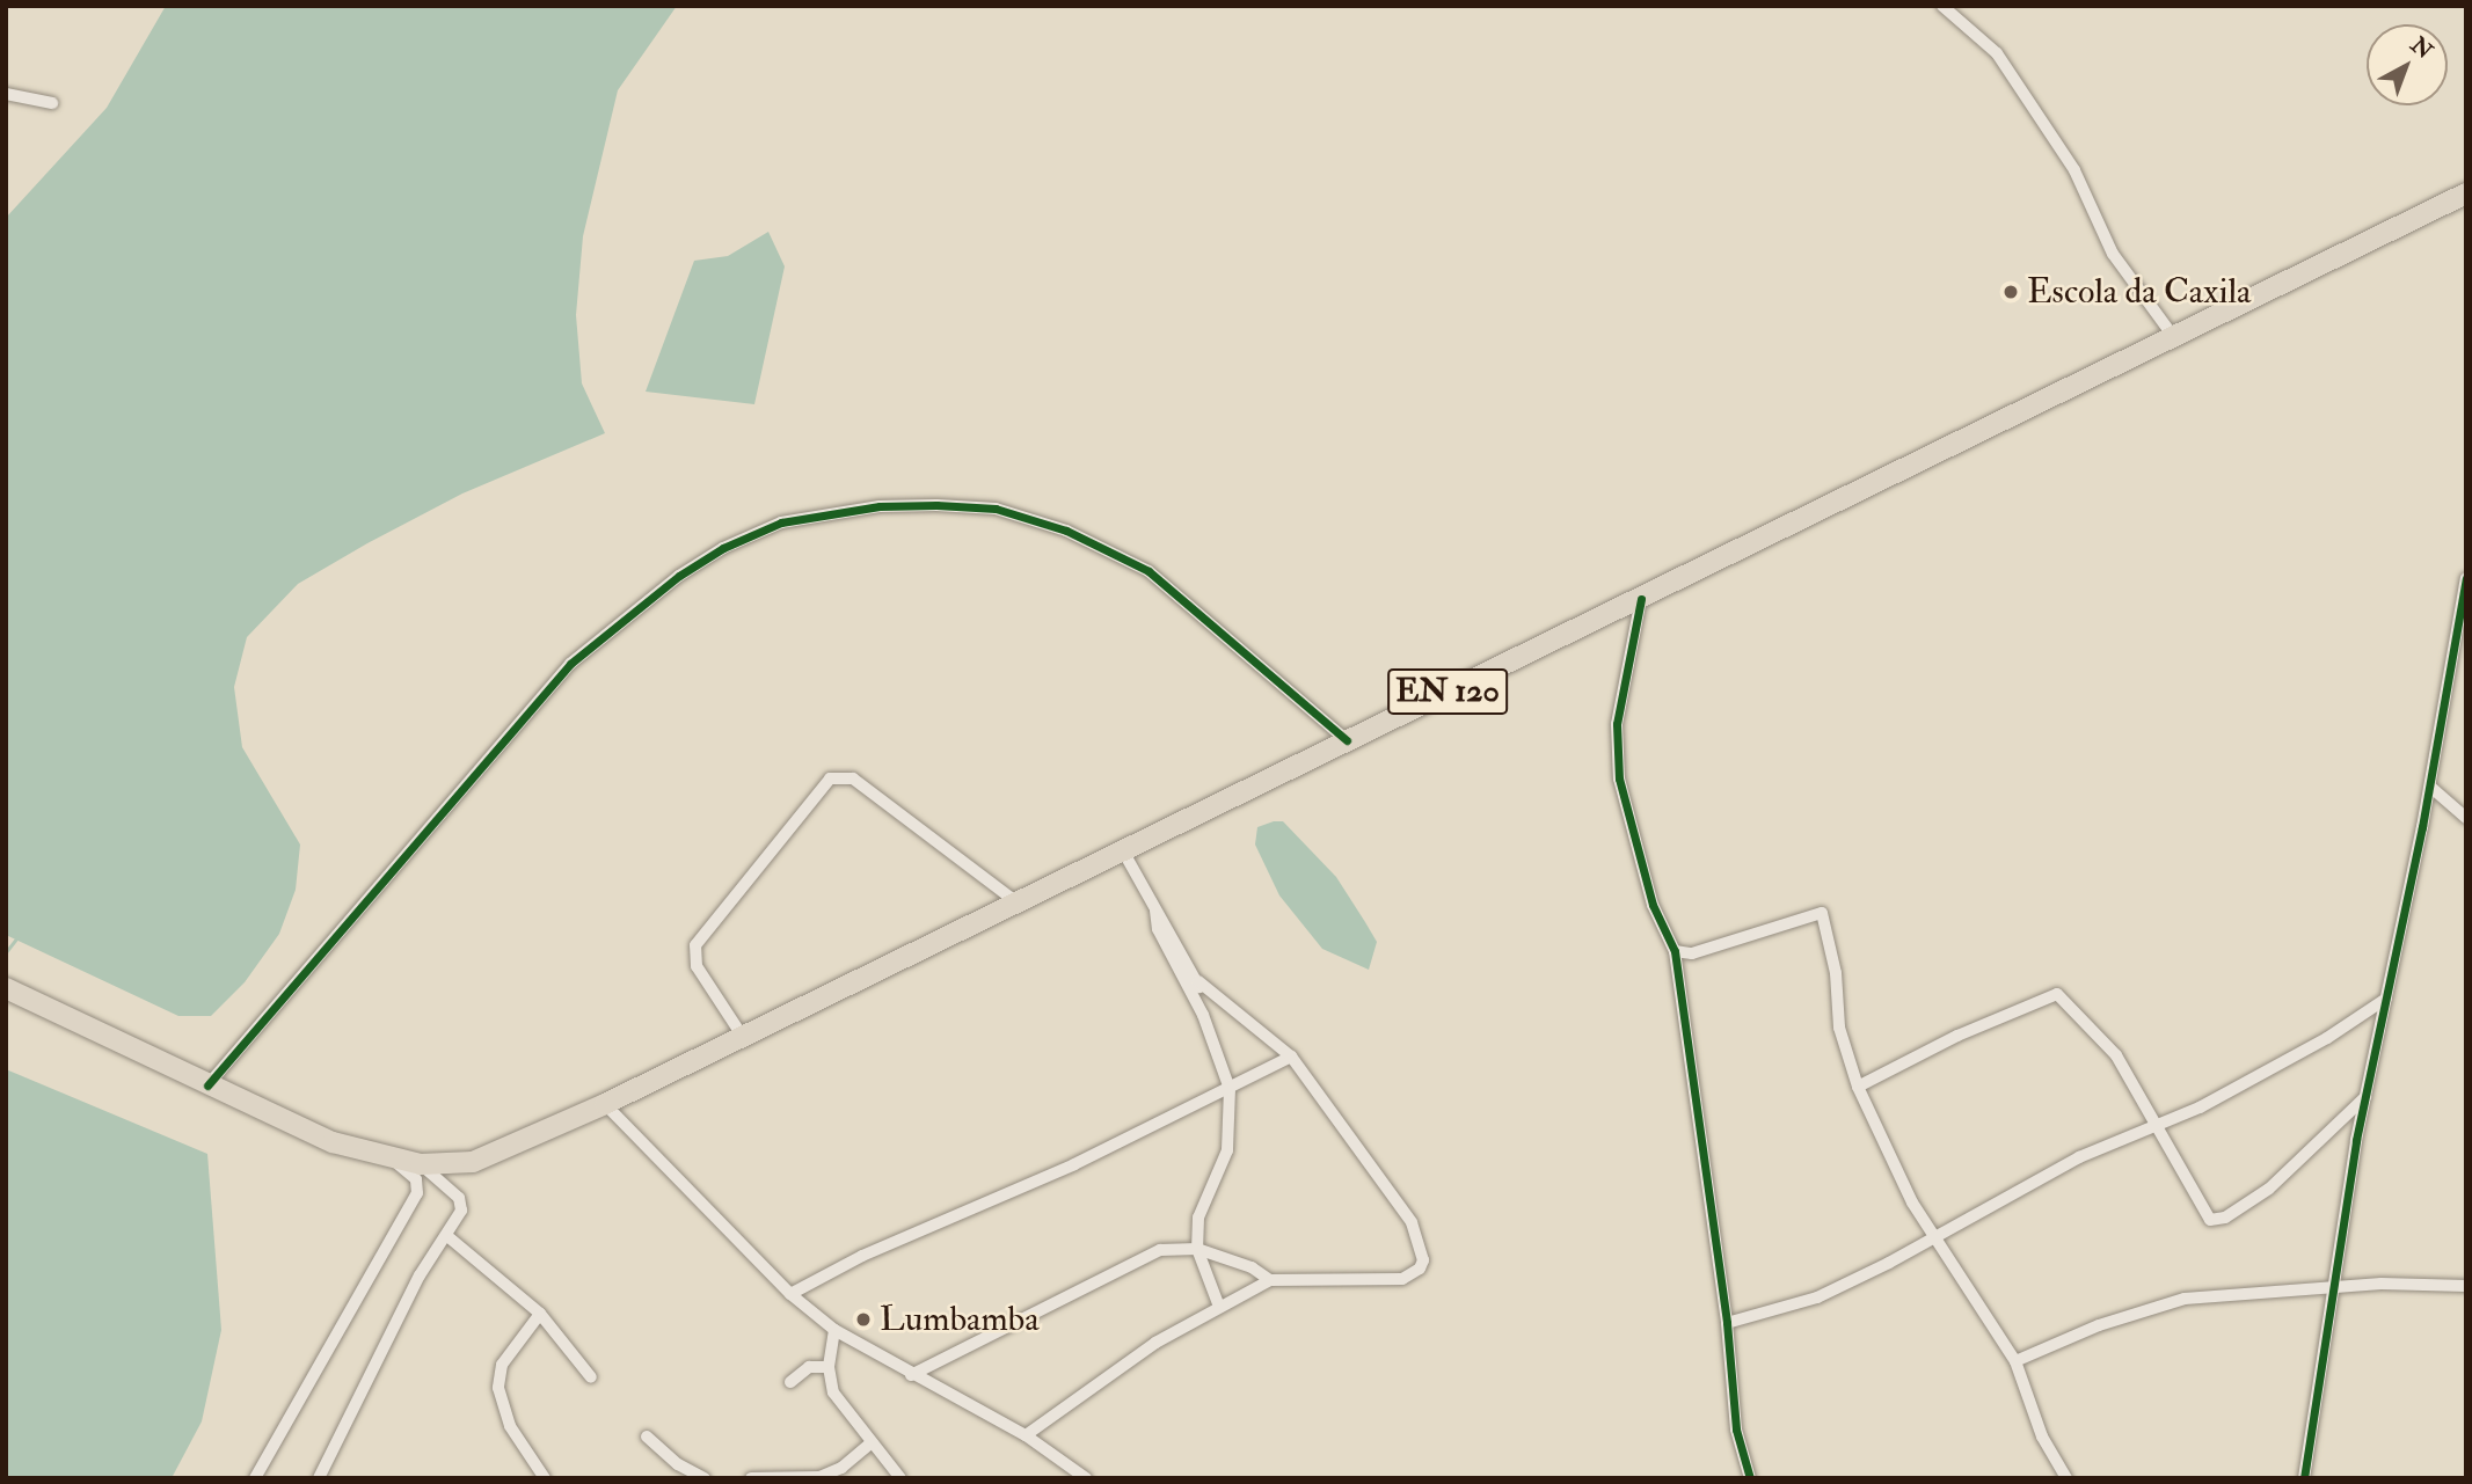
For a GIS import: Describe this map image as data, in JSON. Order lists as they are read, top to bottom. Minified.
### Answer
{"streets":{"main road":["EN 120"]},"places":["Escola da Caxila","Lumbamba"],"north":"top right"}
